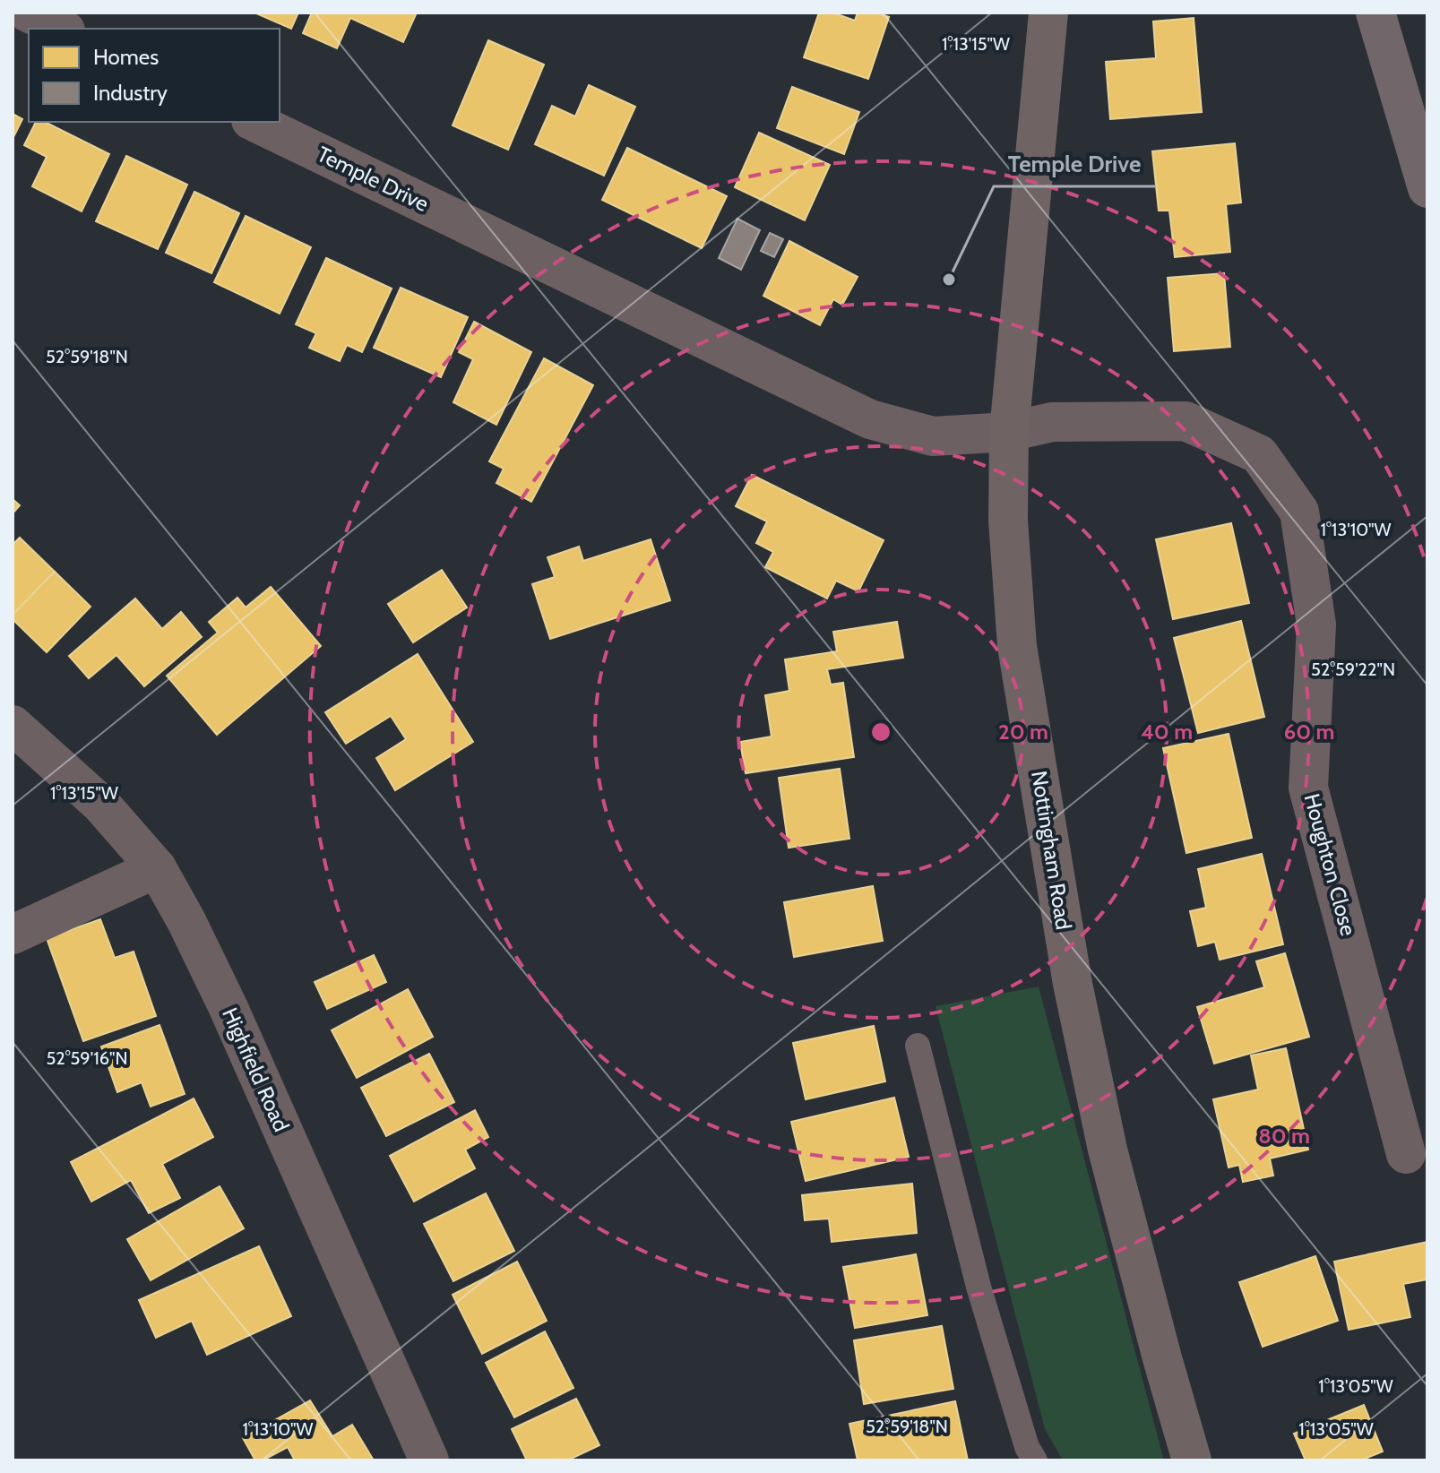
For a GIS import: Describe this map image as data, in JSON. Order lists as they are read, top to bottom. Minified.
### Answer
{"streets":{"street":["Temple Drive","Nottingham Road","Houghton Close","Highfield Road"]},"crossings":[["Temple Drive","Nottingham Road"],["Temple Drive","Houghton Close"],["Nottingham Road","Houghton Close"]],"places":["Temple Drive"],"legend":["Homes","Industry"],"coordinates":["1°13'15\"W","52°59'18\"N","1°13'10\"W","52°59'22\"N","52°59'16\"N","1°13'05\"W"],"rings":["20 m","40 m","60 m","80 m"]}
